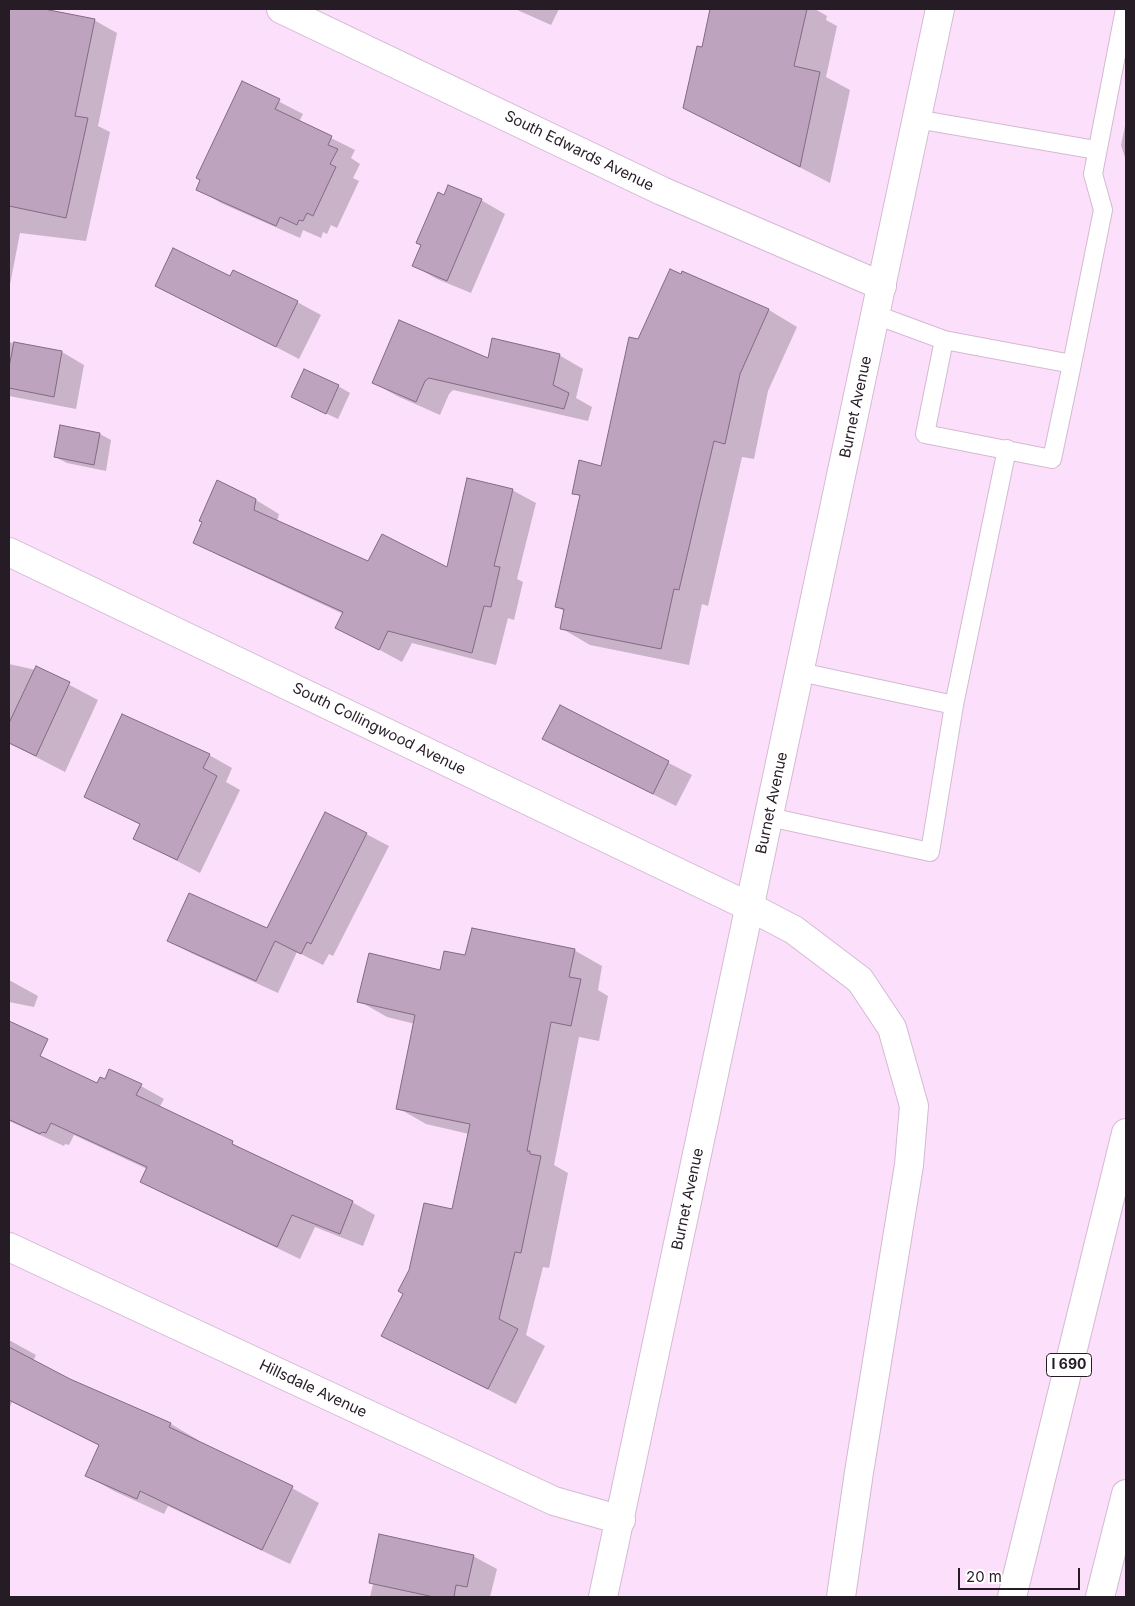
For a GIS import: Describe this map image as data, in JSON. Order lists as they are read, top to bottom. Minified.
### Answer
{"streets":{"main road":["South Edwards Avenue","Burnet Avenue","South Collingwood Avenue","I 690","Hillsdale Avenue"]},"crossings":[["South Edwards Avenue","Burnet Avenue"],["Burnet Avenue","South Collingwood Avenue"],["Burnet Avenue","Hillsdale Avenue"]],"scale_bar":"20 m"}
